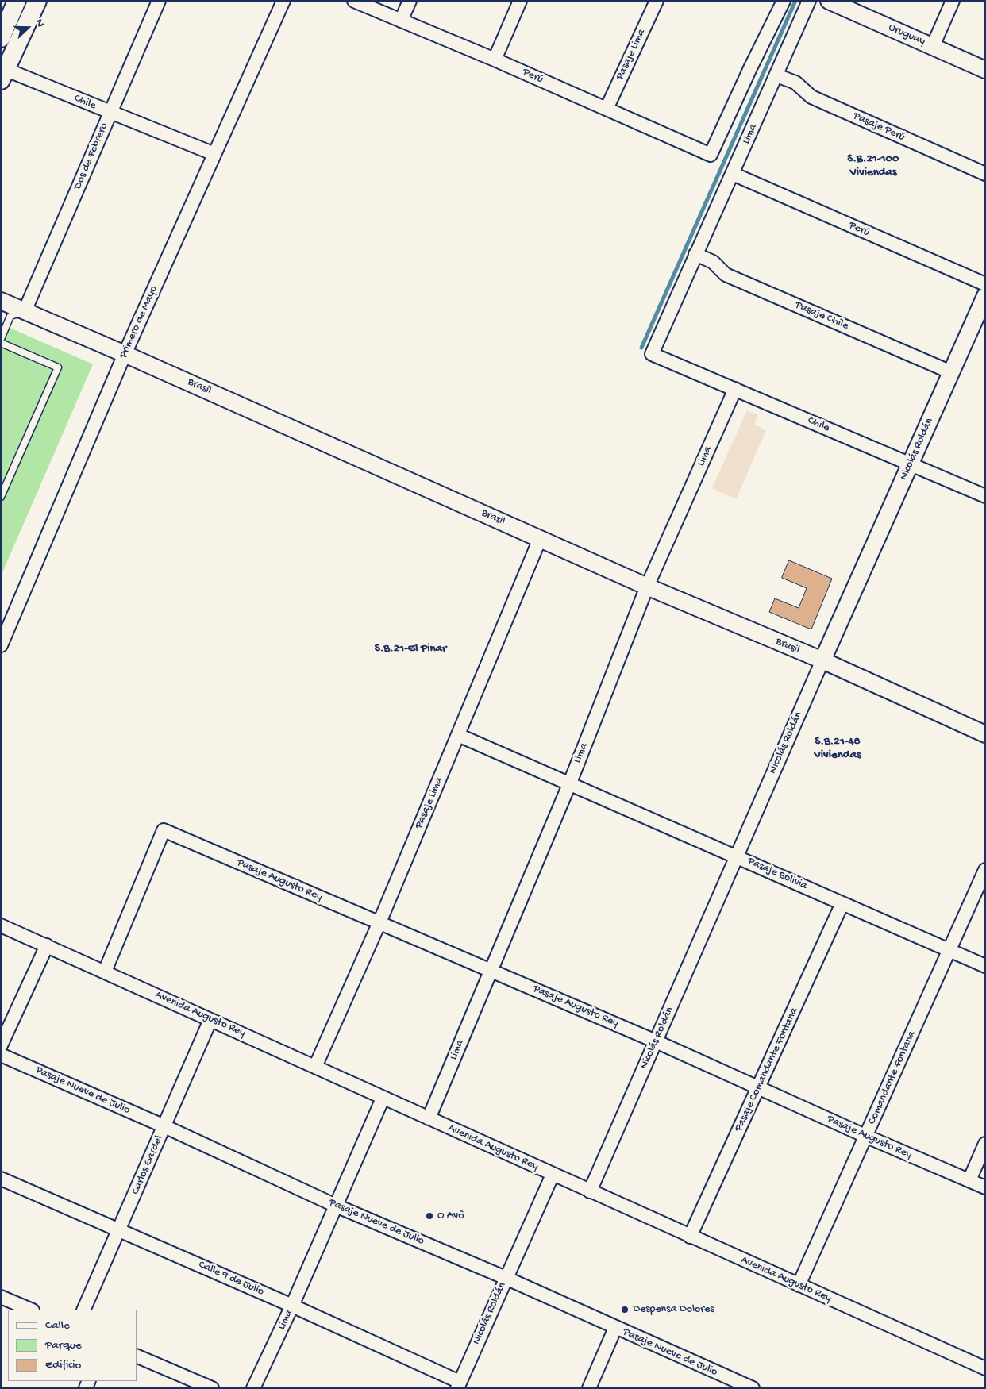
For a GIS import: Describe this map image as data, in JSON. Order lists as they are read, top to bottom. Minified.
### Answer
{"streets":{"street":["Uruguay","Pasaje Lima","Perú","Chile","Pasaje Perú","Lima","Dos de Febrero","Pasaje Chile","Primero de Mayo","Brasil","Nicolás Roldán","Pasaje Bolivia","Pasaje Augusto Rey","Avenida Augusto Rey","Pasaje Comandante Fontana","Comandante Fontana","Pasaje Nueve de Julio","Carlos Gardel","Calle 9 de Julio"]},"crossings":[["Pasaje Lima","Perú"],["Pasaje Lima","Brasil"],["Pasaje Lima","Pasaje Bolivia"],["Pasaje Lima","Pasaje Augusto Rey"],["Pasaje Lima","Avenida Augusto Rey"],["Perú","Lima"],["Chile","Lima"],["Chile","Dos de Febrero"],["Chile","Primero de Mayo"],["Chile","Nicolás Roldán"],["Pasaje Perú","Lima"],["Lima","Pasaje Chile"],["Lima","Brasil"],["Lima","Pasaje Bolivia"],["Lima","Pasaje Augusto Rey"],["Lima","Avenida Augusto Rey"],["Lima","Pasaje Nueve de Julio"],["Lima","Calle 9 de Julio"],["Dos de Febrero","Brasil"],["Pasaje Chile","Nicolás Roldán"],["Primero de Mayo","Brasil"],["Brasil","Nicolás Roldán"],["Nicolás Roldán","Pasaje Bolivia"],["Nicolás Roldán","Pasaje Augusto Rey"],["Nicolás Roldán","Avenida Augusto Rey"],["Nicolás Roldán","Pasaje Nueve de Julio"],["Nicolás Roldán","Calle 9 de Julio"],["Pasaje Bolivia","Pasaje Comandante Fontana"],["Pasaje Bolivia","Comandante Fontana"],["Pasaje Augusto Rey","Avenida Augusto Rey"],["Pasaje Augusto Rey","Pasaje Comandante Fontana"],["Pasaje Augusto Rey","Comandante Fontana"],["Avenida Augusto Rey","Pasaje Comandante Fontana"],["Avenida Augusto Rey","Comandante Fontana"],["Avenida Augusto Rey","Carlos Gardel"],["Pasaje Nueve de Julio","Carlos Gardel"],["Carlos Gardel","Calle 9 de Julio"]],"districts":["S.B.21-100 Viviendas","S.B.21-El Pinar","S.B.21-48 Viviendas"],"places":["O Avô","Despensa Dolores"],"legend":["Calle","Parque","Edificio"],"north":"right"}
